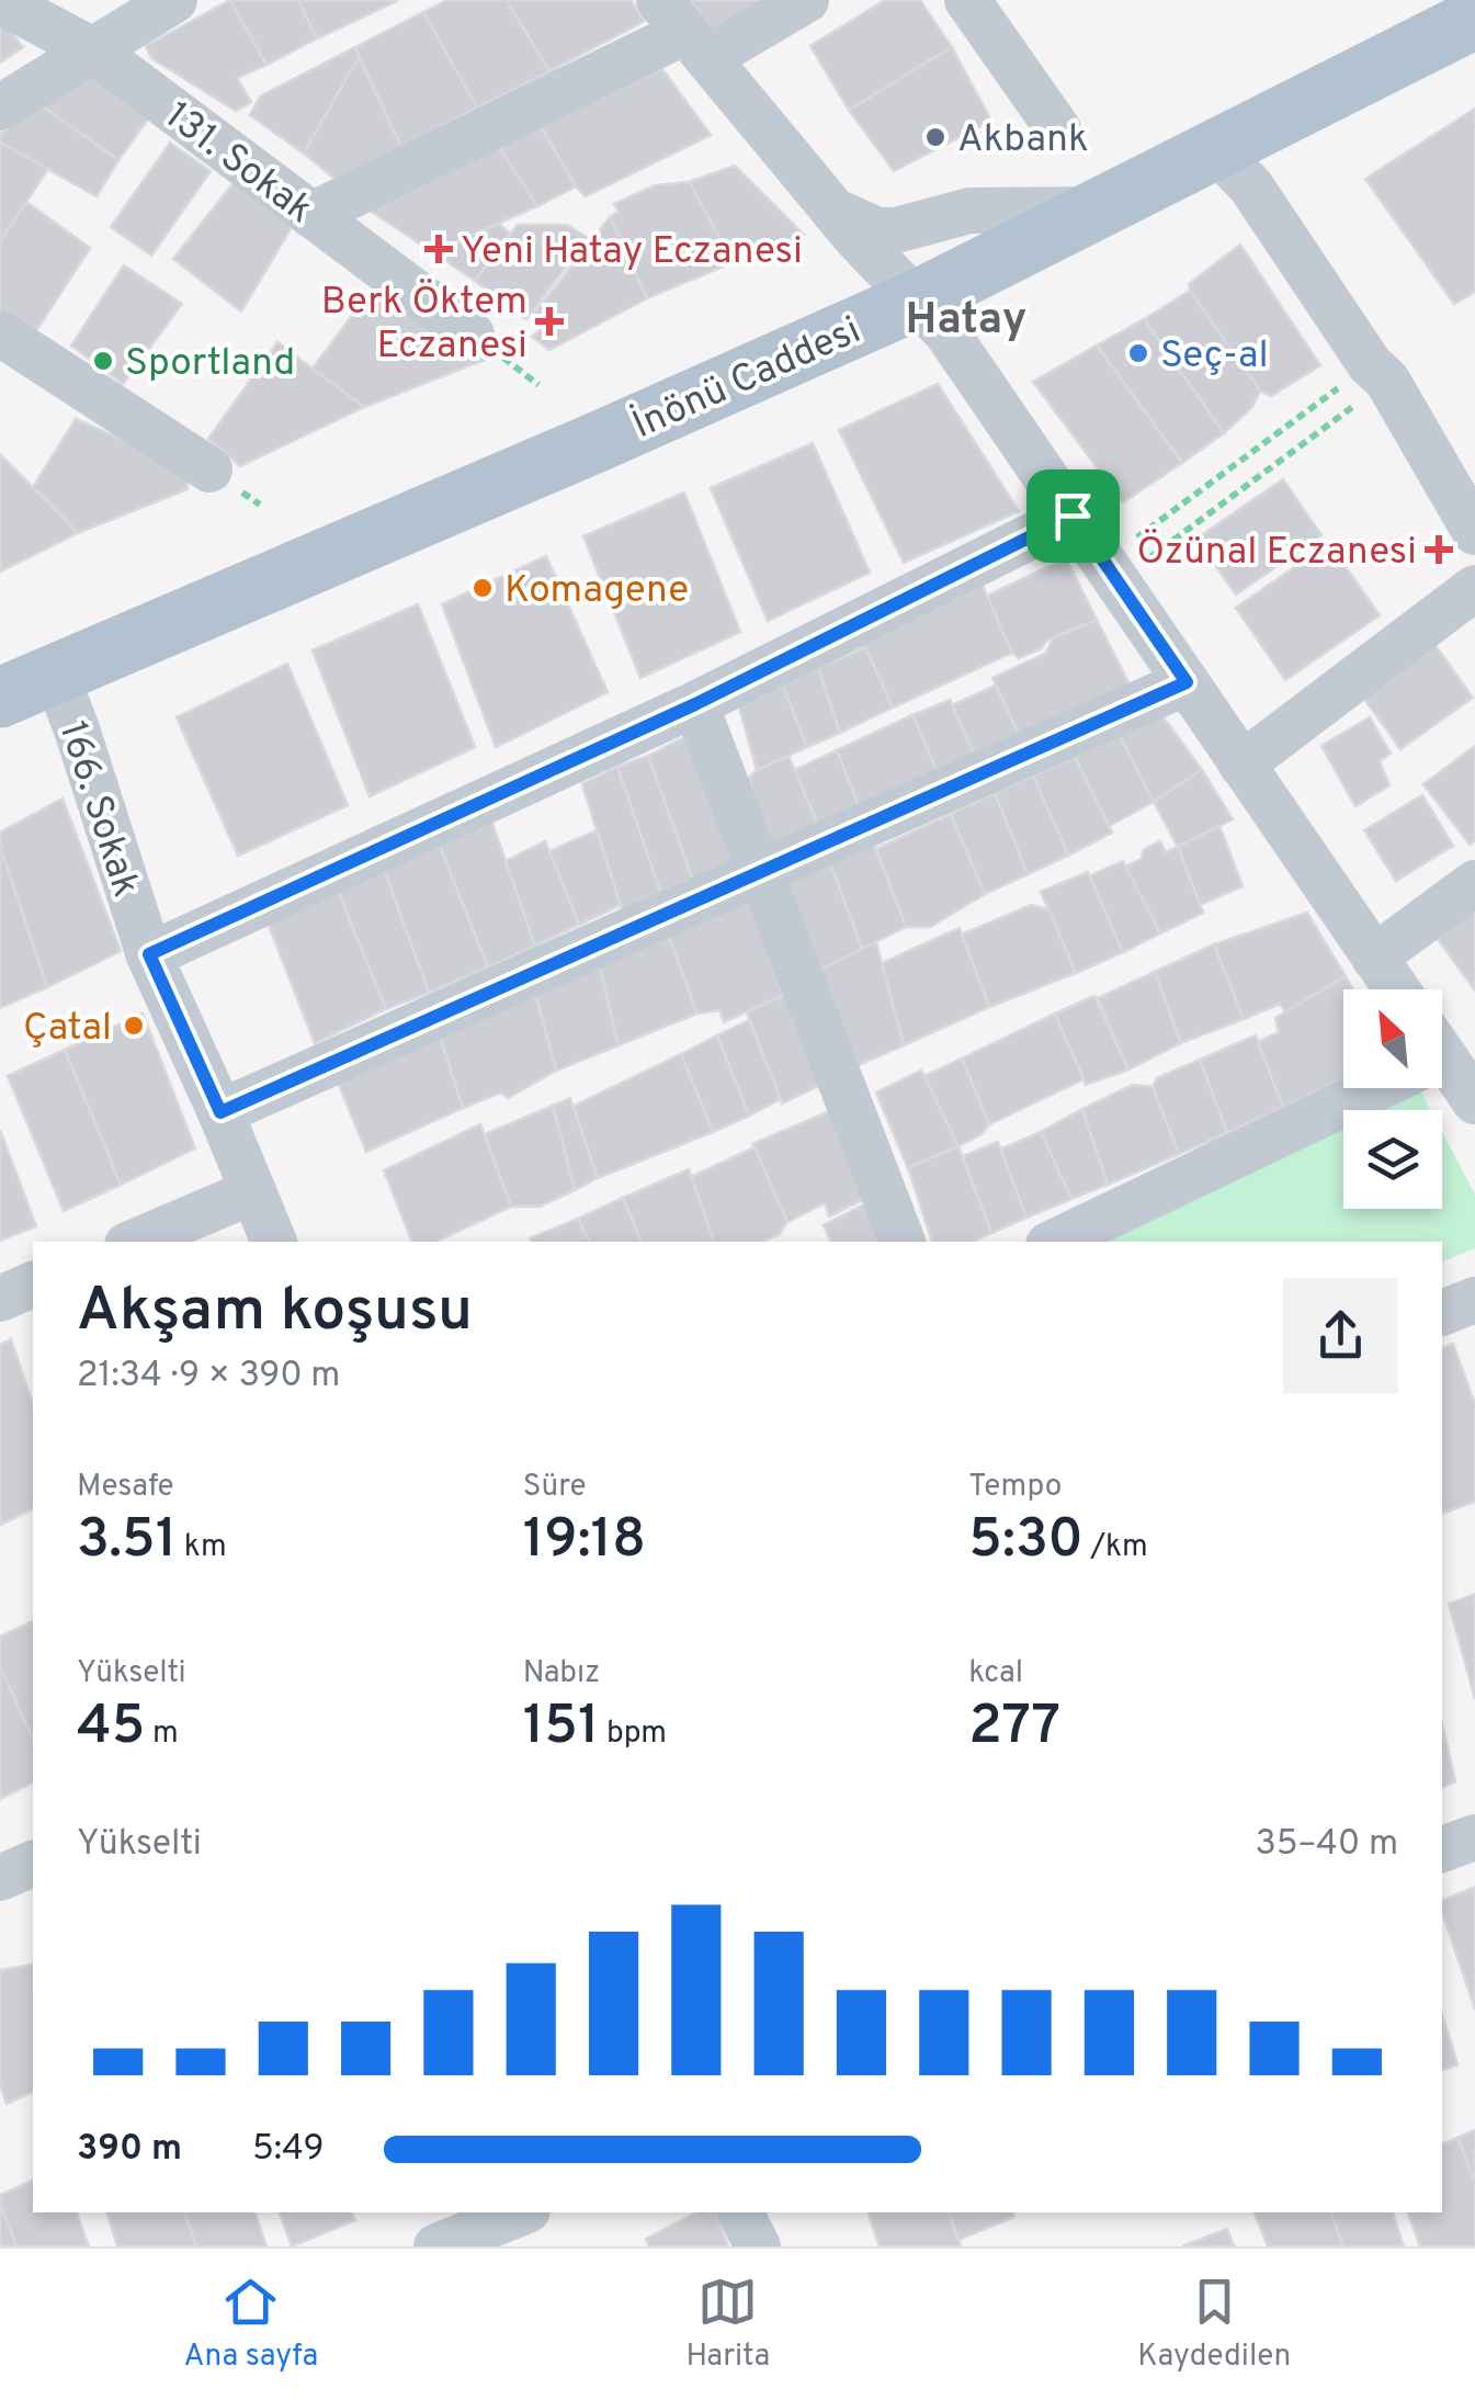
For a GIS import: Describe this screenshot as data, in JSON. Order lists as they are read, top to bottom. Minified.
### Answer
{"streets":{"main road":["İnönü Caddesi"],"street":["131. Sokak","166. Sokak"]},"crossings":[["İnönü Caddesi","166. Sokak"]],"districts":["Hatay"],"places":{"other":["Akbank","Seç-al","Sportland","Komagene","Çatal"],"health":["Yeni Hatay Eczanesi","Berk Öktem Eczanesi","Özünal Eczanesi"]},"north":"top left","page":{"heading":["Akşam koşusu","21:34 · 9 × 390 m"],"stats":[["Mesafe","3.51 km"],["Süre","19:18"],["Tempo","5:30 /km"],["Yükselti","45 m"],["Nabız","151 bpm"],["kcal","277"]],"chart":["Yükselti","35–40 m"],"list":[{"name":"390 m","note":"5:49"}],"tabs":["Ana sayfa","Harita","Kaydedilen"]}}
